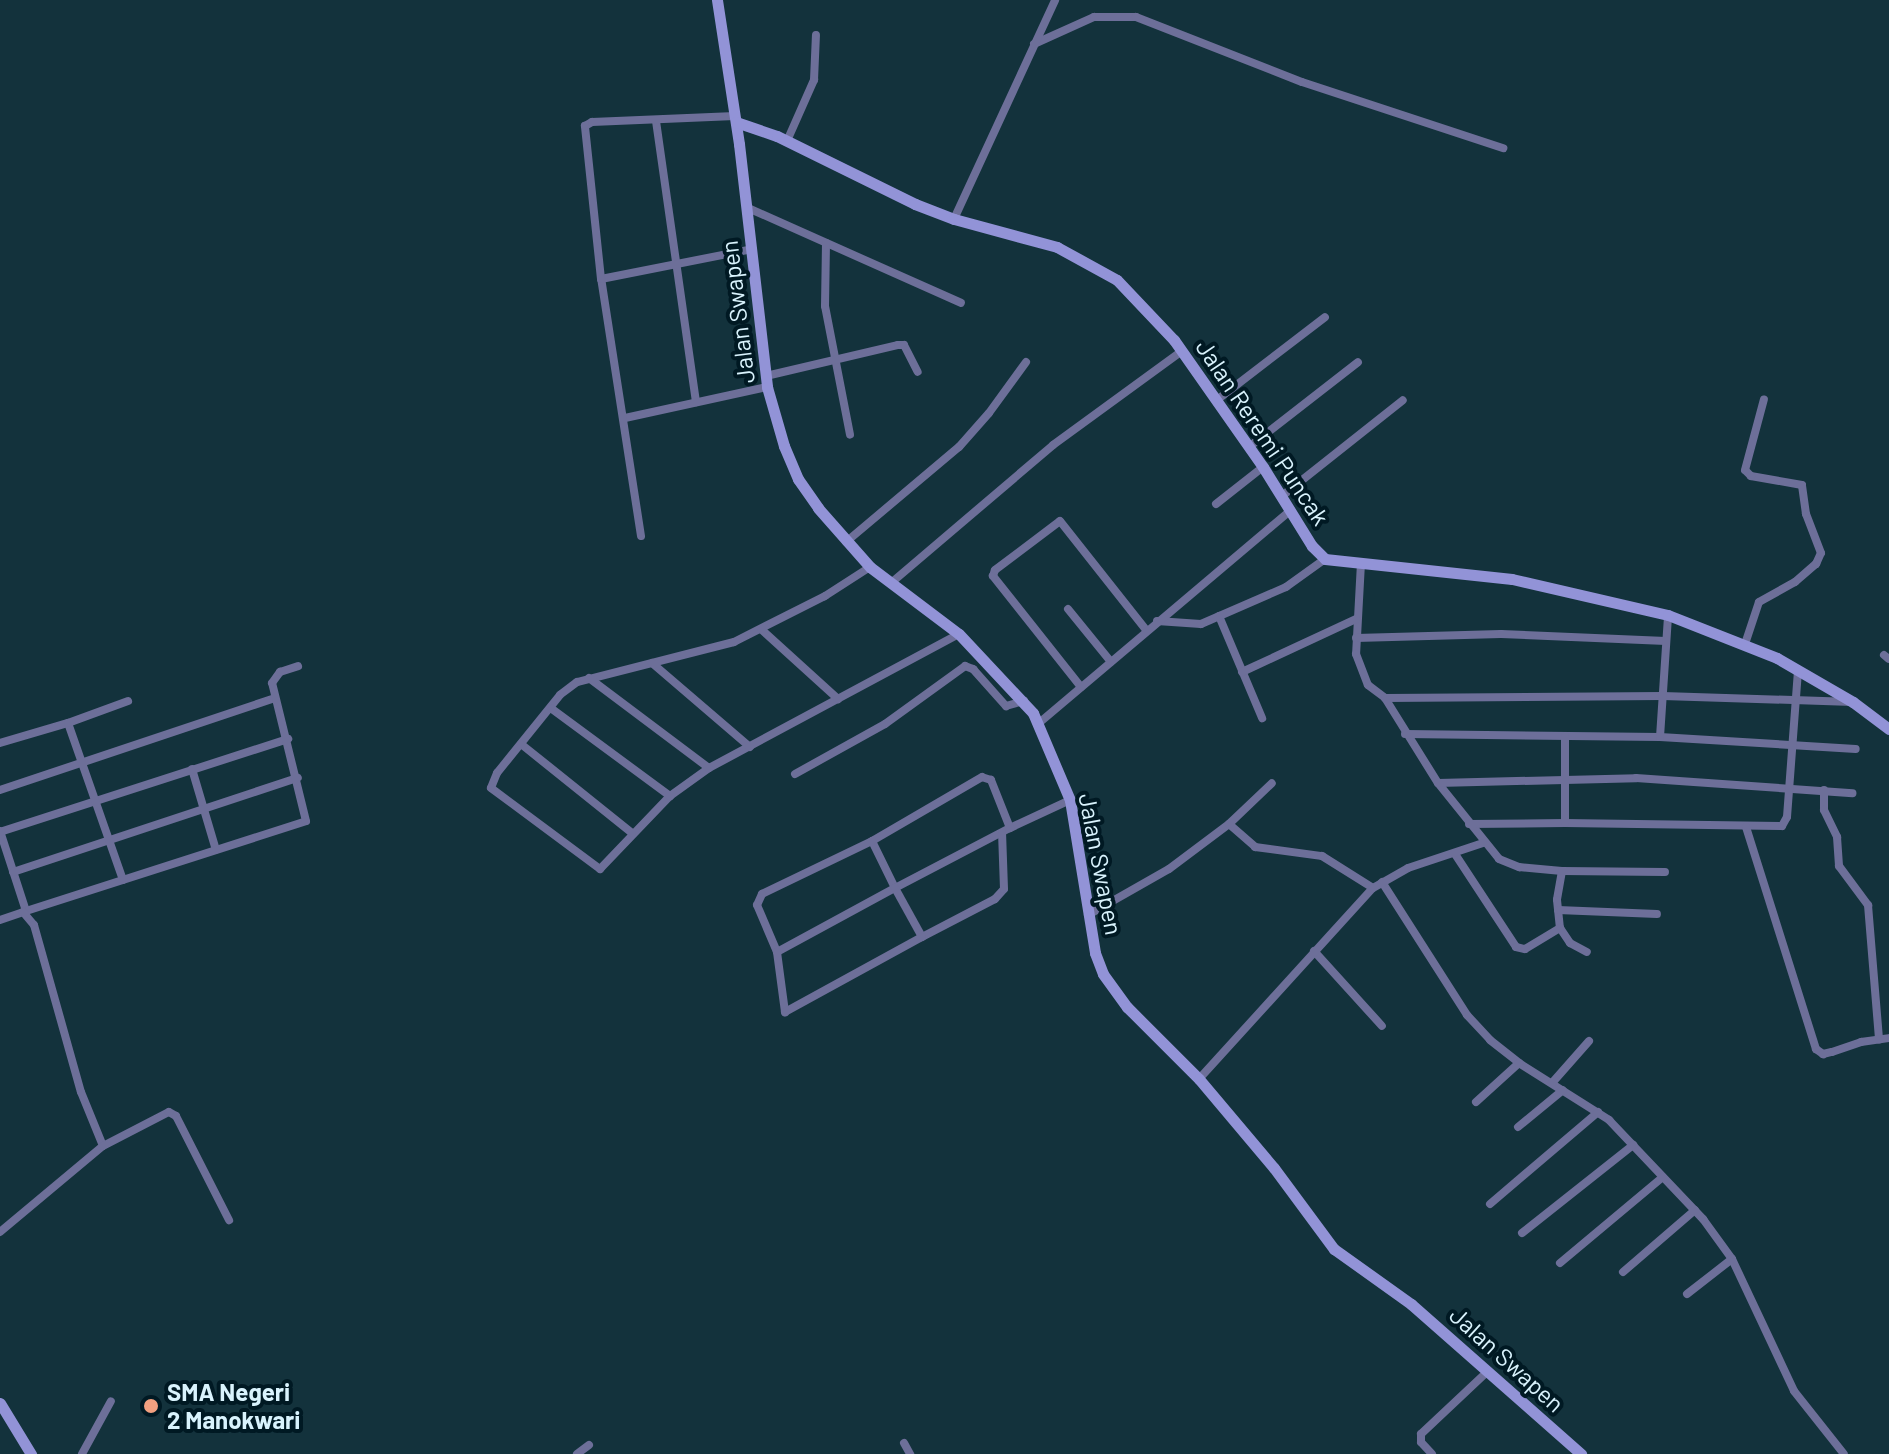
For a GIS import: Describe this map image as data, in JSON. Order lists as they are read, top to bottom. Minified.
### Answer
{"streets":{"main road":["Jalan Swapen","Jalan Reremi Puncak"]},"places":["SMA Negeri 2 Manokwari"]}
